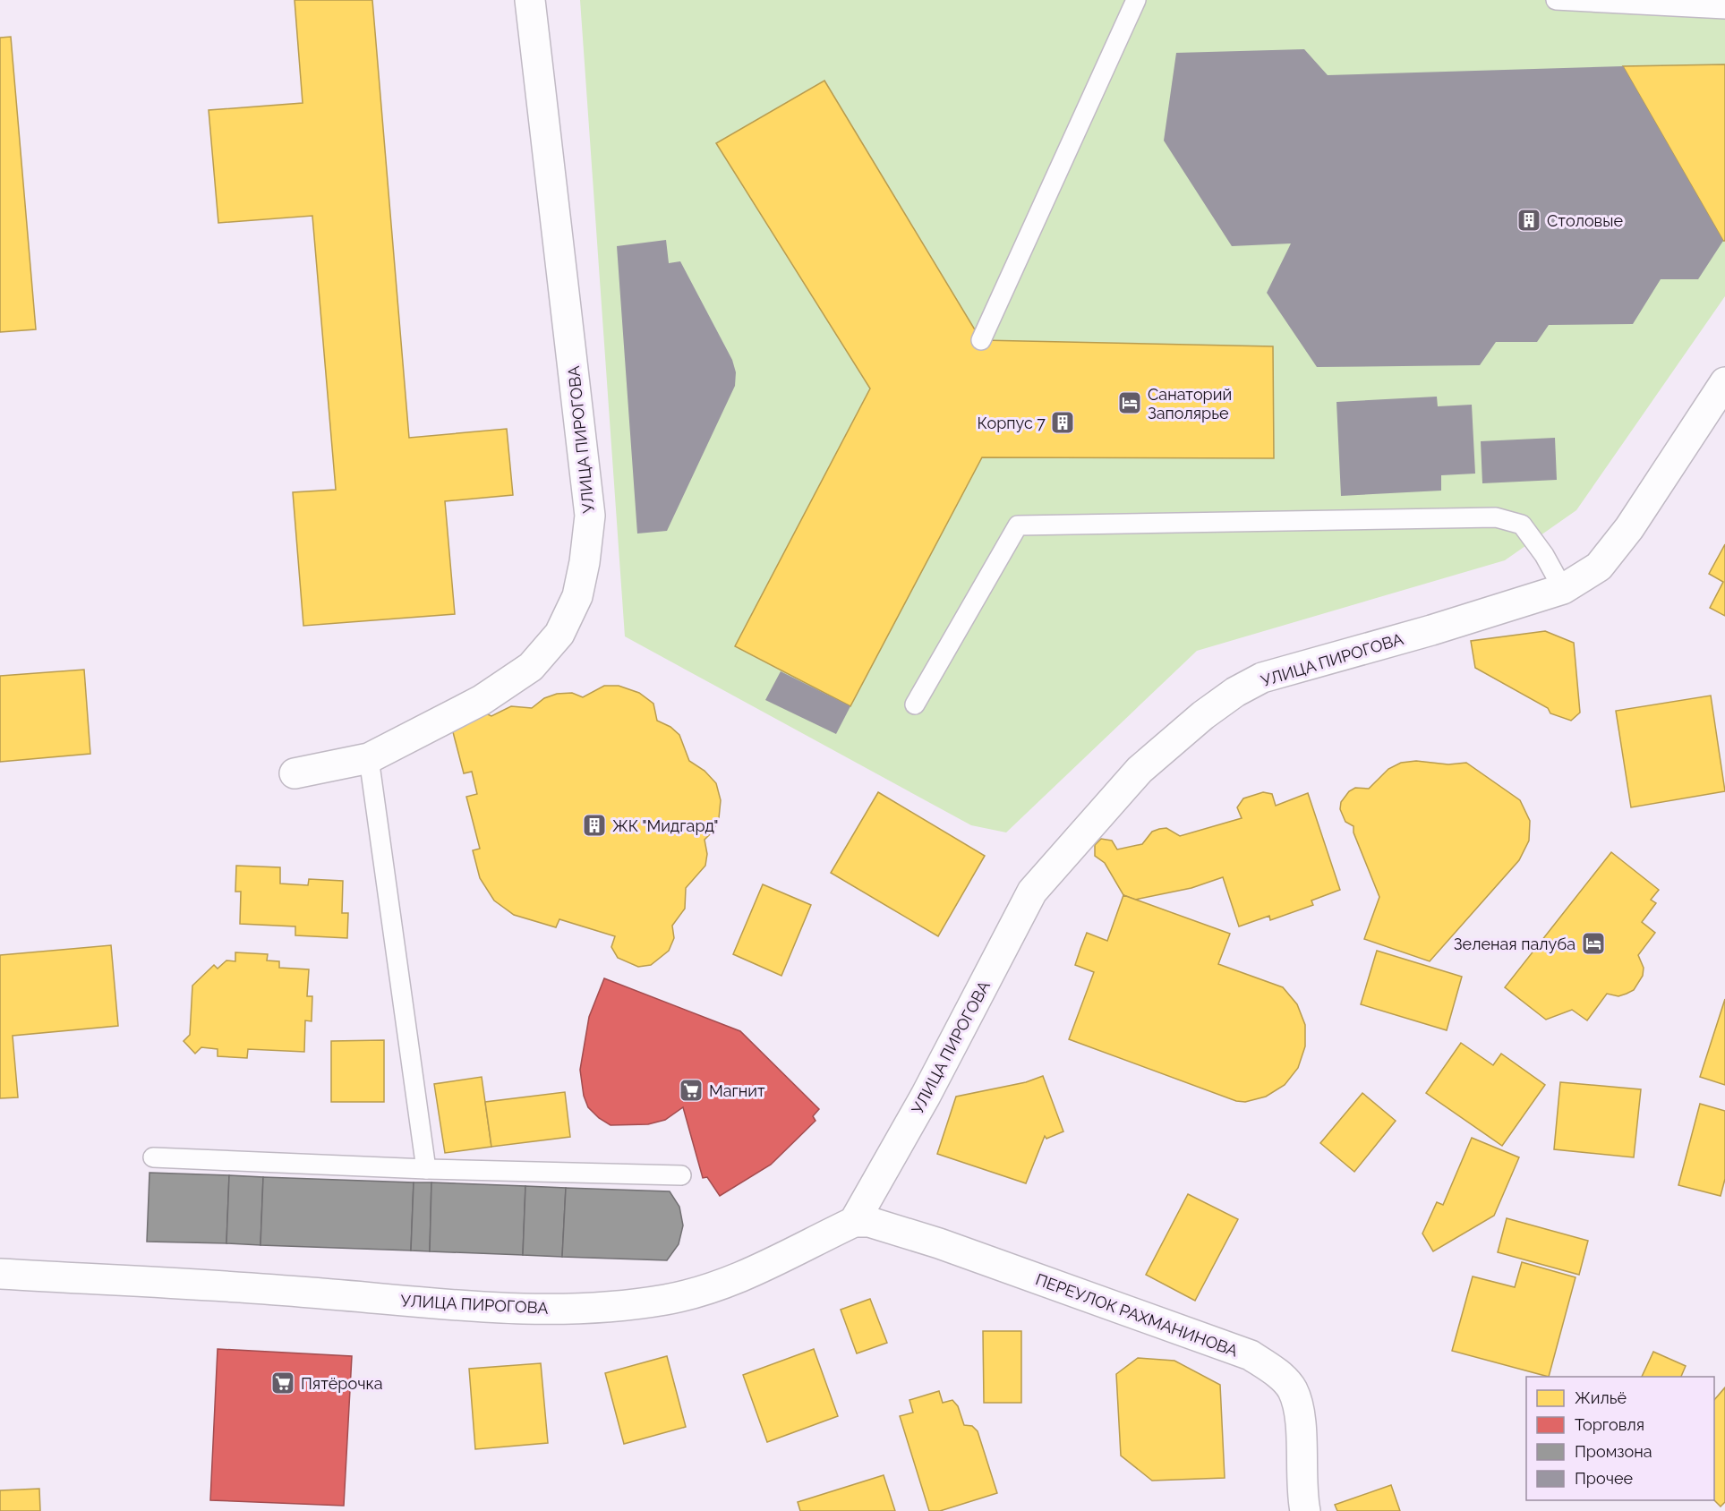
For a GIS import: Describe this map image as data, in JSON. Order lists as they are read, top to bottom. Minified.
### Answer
{"streets":{"street":["УЛИЦА ПИРОГОВА","ПЕРЕУЛОК РАХМАНИНОВА"]},"crossings":[["УЛИЦА ПИРОГОВА","ПЕРЕУЛОК РАХМАНИНОВА"]],"places":{"building":["Столовые","Корпус 7","ЖК \"Мидгард\""],"hotel":["Санаторий Заполярье","Зеленая палуба"],"supermarket":["Магнит","Пятёрочка"]},"legend":["Жильё","Торговля","Промзона","Прочее"]}
